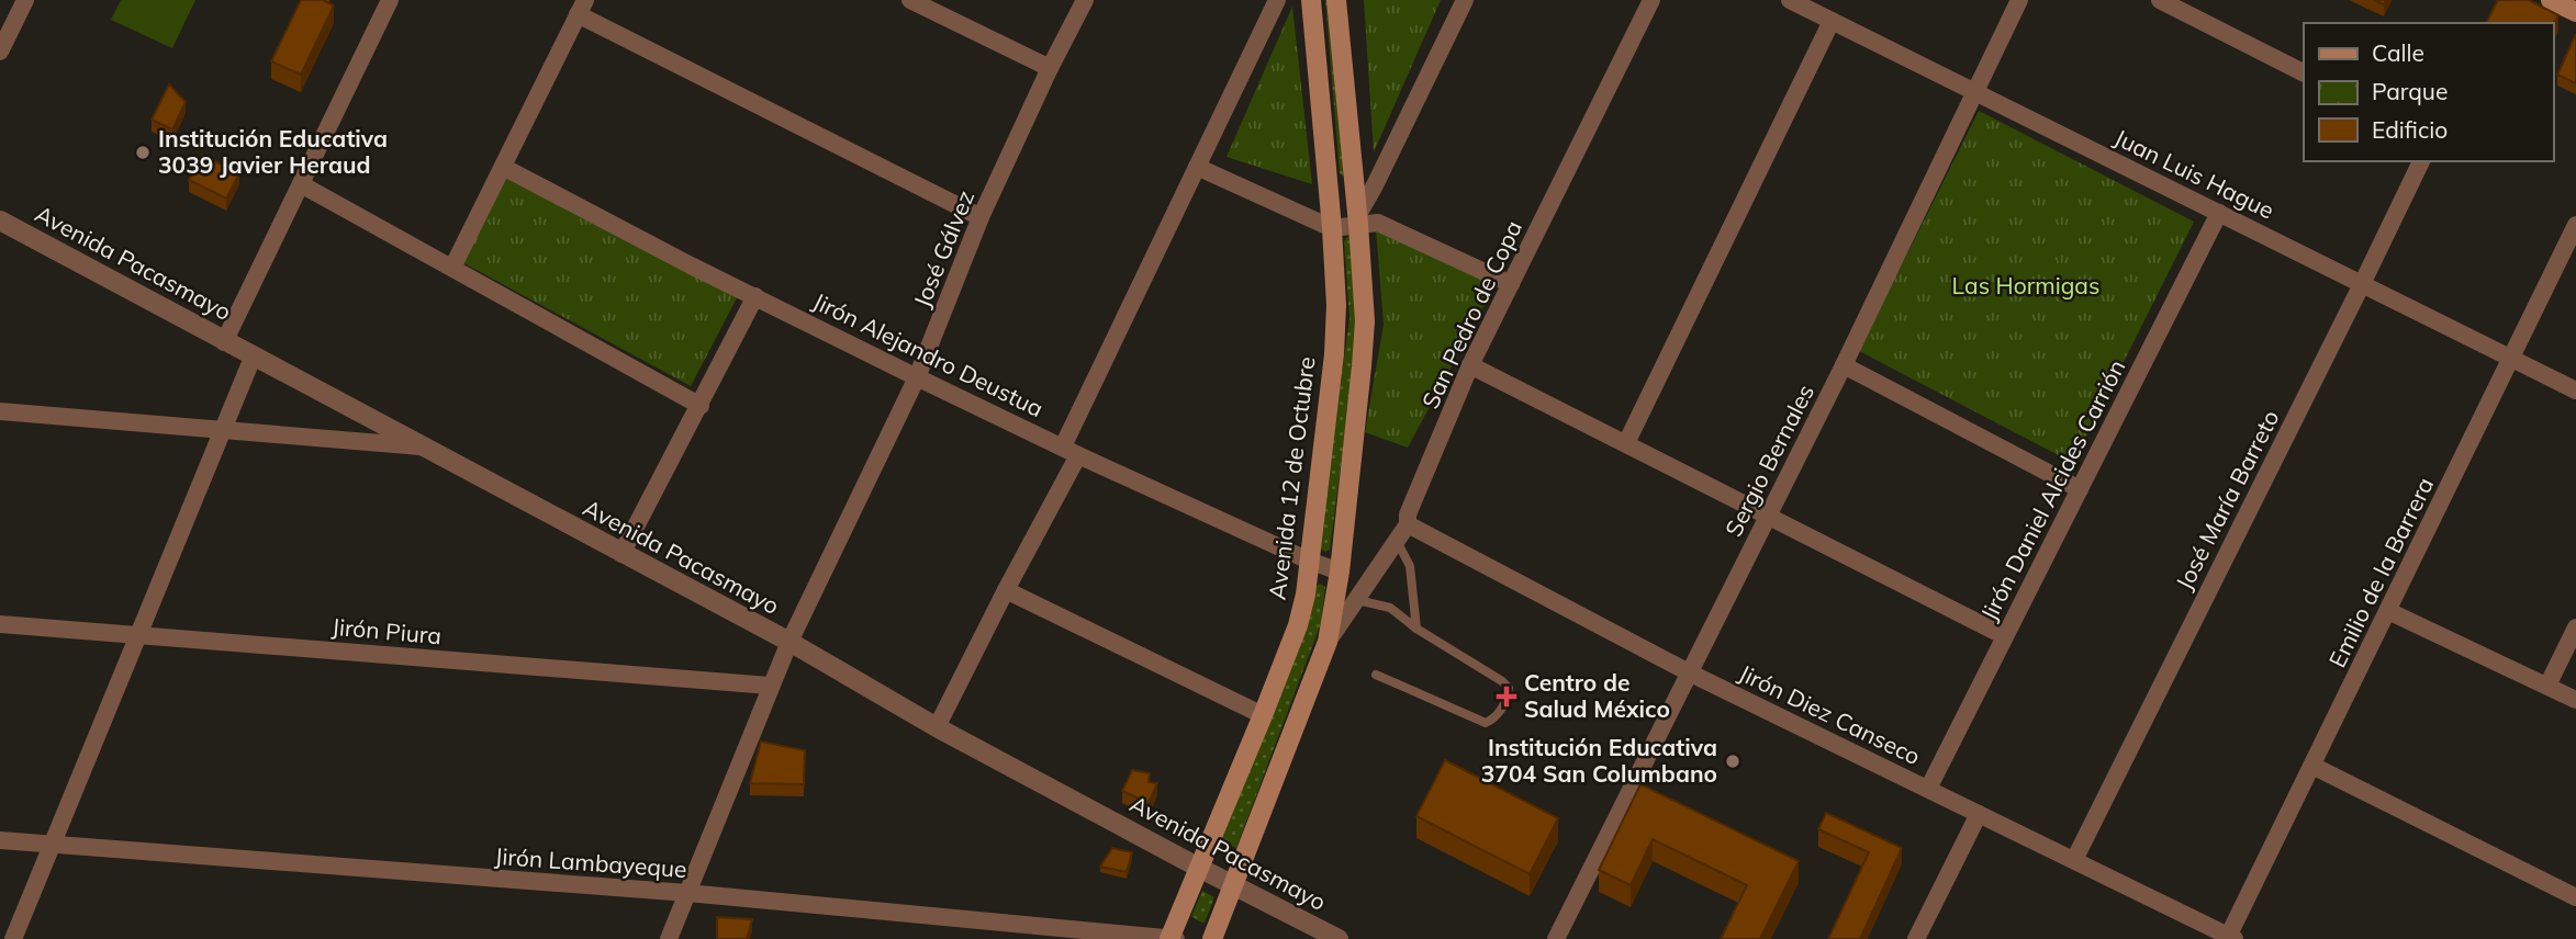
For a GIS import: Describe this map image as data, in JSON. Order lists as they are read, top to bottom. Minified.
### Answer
{"streets":{"main road":["Avenida 12 de Octubre"],"street":["Juan Luis Hague","José Gálvez","Avenida Pacasmayo","San Pedro de Copa","Jirón Alejandro Deustua","Sergio Bernales","Jirón Daniel Alcides Carrión","José María Barreto","Emilio de la Barrera","Jirón Piura","Jirón Diez Canseco","Jirón Lambayeque"]},"crossings":[["Juan Luis Hague","Sergio Bernales"],["Juan Luis Hague","Jirón Daniel Alcides Carrión"],["Juan Luis Hague","José María Barreto"],["Juan Luis Hague","Emilio de la Barrera"],["José Gálvez","Avenida Pacasmayo"],["José Gálvez","Jirón Alejandro Deustua"],["José Gálvez","Jirón Piura"],["José Gálvez","Jirón Lambayeque"],["Avenida Pacasmayo","Avenida 12 de Octubre"],["San Pedro de Copa","Jirón Diez Canseco"],["Jirón Alejandro Deustua","Avenida 12 de Octubre"],["Sergio Bernales","Jirón Diez Canseco"],["Avenida 12 de Octubre","Jirón Lambayeque"],["Jirón Daniel Alcides Carrión","Jirón Diez Canseco"],["José María Barreto","Jirón Diez Canseco"],["Emilio de la Barrera","Jirón Diez Canseco"]],"parks":["Las Hormigas"],"places":{"other":["Institución Educativa 3039 Javier Heraud","Institución Educativa 3704 San Columbano"],"health":["Centro de Salud México"]},"legend":["Calle","Parque","Edificio"]}
